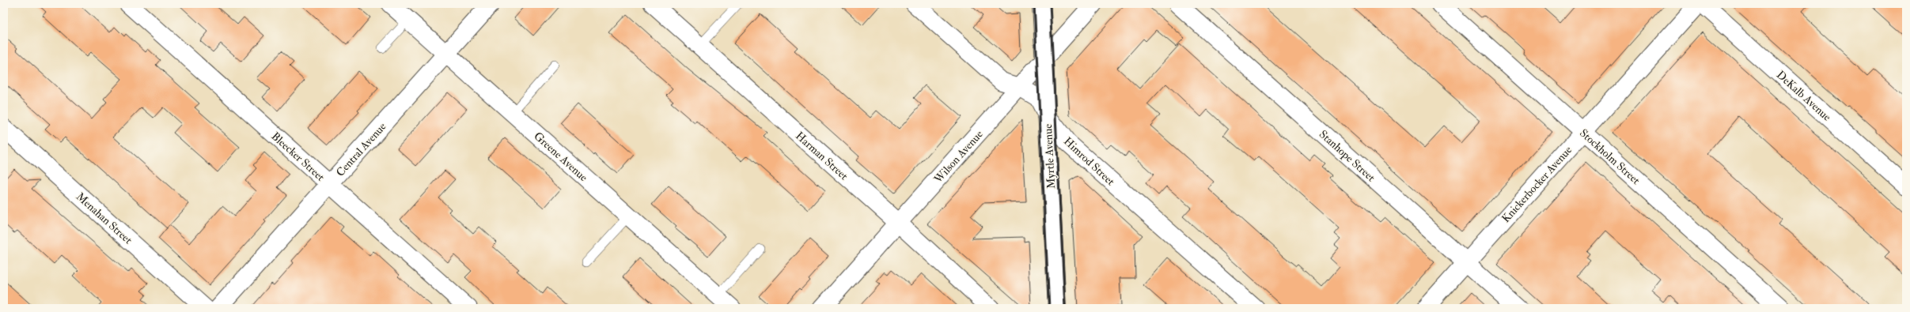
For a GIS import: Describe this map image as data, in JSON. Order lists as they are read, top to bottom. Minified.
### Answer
{"streets":{"street":["DeKalb Avenue","Central Avenue","Harman Street","Stanhope Street","Bleecker Street","Greene Avenue","Wilson Avenue","Myrtle Avenue","Stockholm Street","Himrod Street","Knickerbocker Avenue","Menahan Street"]},"crossings":[["Central Avenue","Bleecker Street"],["Central Avenue","Greene Avenue"],["Harman Street","Wilson Avenue"],["Stanhope Street","Knickerbocker Avenue"],["Wilson Avenue","Myrtle Avenue"],["Wilson Avenue","Himrod Street"],["Myrtle Avenue","Himrod Street"],["Stockholm Street","Knickerbocker Avenue"]]}
